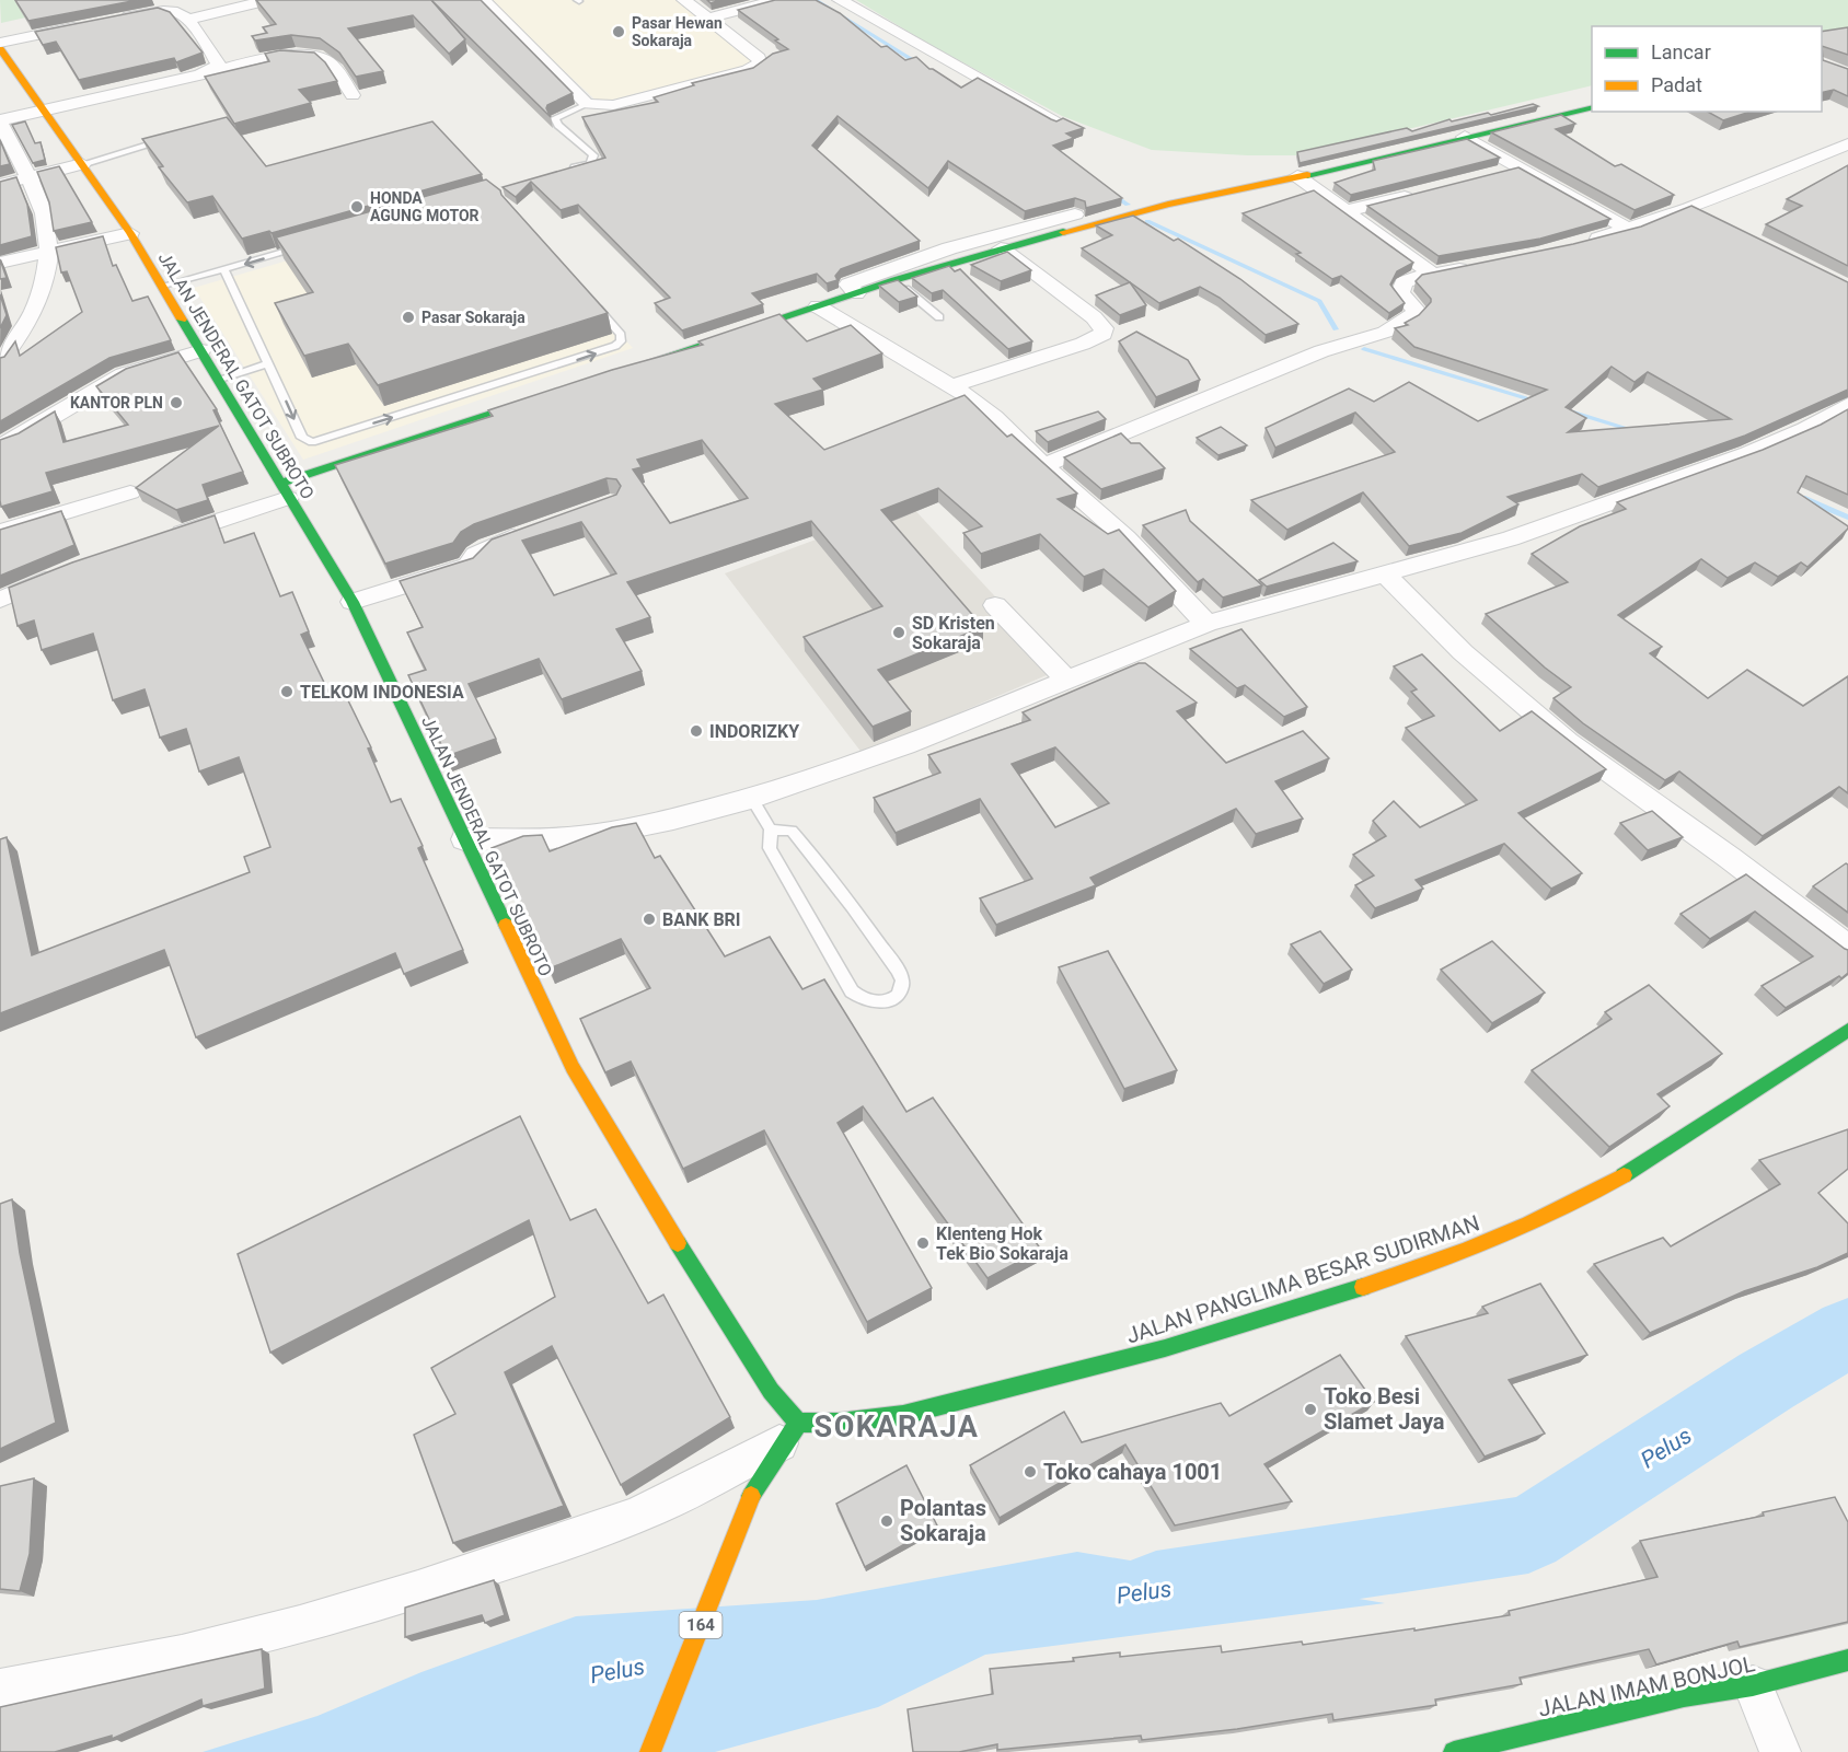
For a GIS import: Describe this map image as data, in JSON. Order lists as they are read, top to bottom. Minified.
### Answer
{"streets":{"main road":["JALAN JENDERAL GATOT SUBROTO","JALAN PANGLIMA BESAR SUDIRMAN","164","JALAN IMAM BONJOL"]},"crossings":[["JALAN JENDERAL GATOT SUBROTO","JALAN PANGLIMA BESAR SUDIRMAN"],["JALAN JENDERAL GATOT SUBROTO","164"],["JALAN PANGLIMA BESAR SUDIRMAN","164"]],"districts":["SOKARAJA"],"water":["Pelus"],"places":["Pasar Hewan Sokaraja","HONDA AGUNG MOTOR","Pasar Sokaraja","KANTOR PLN","SD Kristen Sokaraja","TELKOM INDONESIA","INDORIZKY","BANK BRI","Klenteng Hok Tek Bio Sokaraja","Toko Besi Slamet Jaya","Toko cahaya 1001","Polantas Sokaraja"],"legend":["Lancar","Padat"]}
